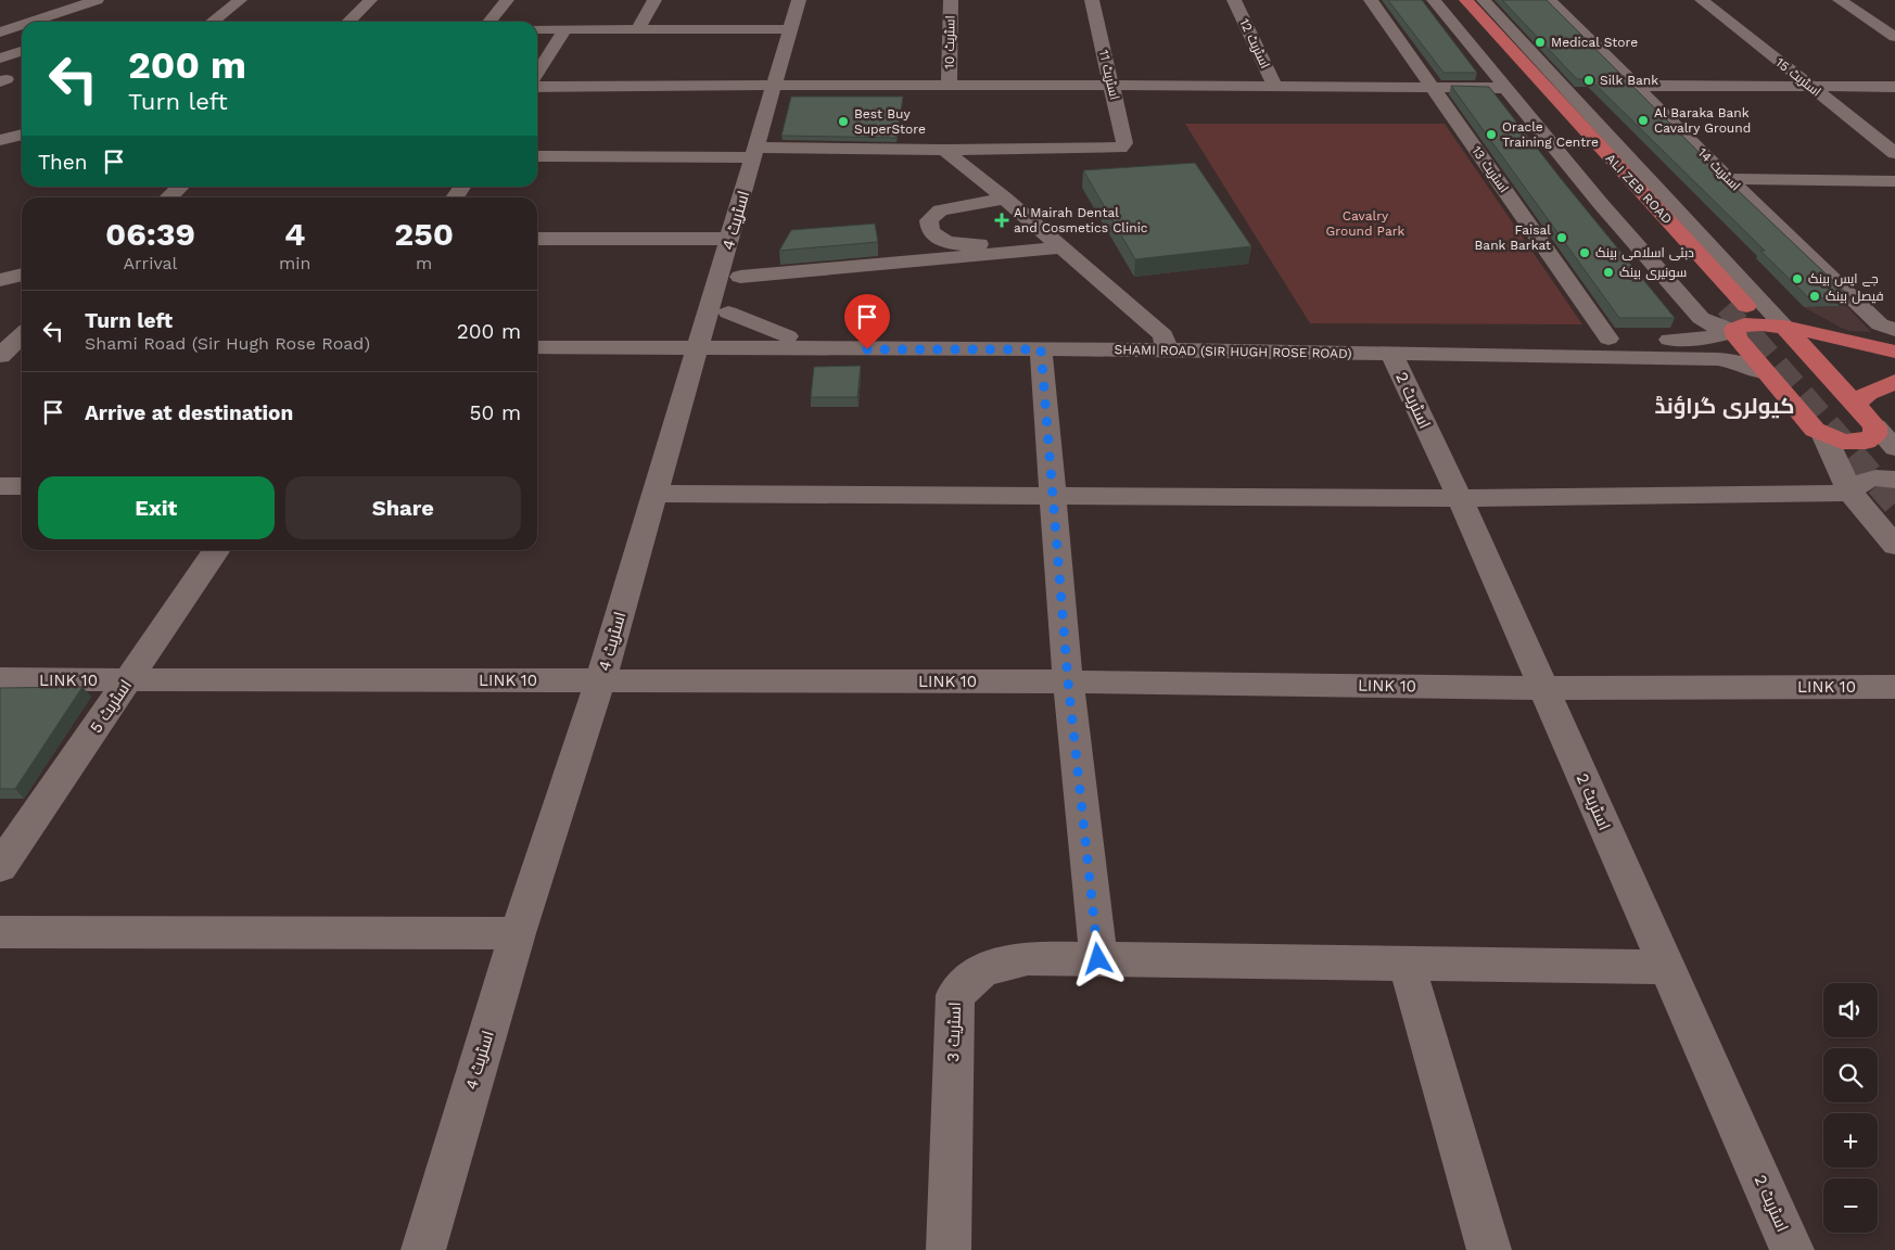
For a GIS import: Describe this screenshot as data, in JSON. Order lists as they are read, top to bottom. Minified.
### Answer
{"streets":{"main road":["ALI ZEB ROAD"],"street":["اسٹریٹ 10","اسٹریٹ 12","اسٹریٹ 11","اسٹریٹ 15","اسٹریٹ 13","اسٹریٹ 14","اسٹریٹ 4","SHAMI ROAD (SIR HUGH ROSE ROAD)","اسٹریٹ 2","LINK 10","اسٹریٹ 5","اسٹریٹ 3"]},"crossings":[["اسٹریٹ 13","SHAMI ROAD (SIR HUGH ROSE ROAD)"],["اسٹریٹ 4","SHAMI ROAD (SIR HUGH ROSE ROAD)"],["اسٹریٹ 4","LINK 10"],["SHAMI ROAD (SIR HUGH ROSE ROAD)","اسٹریٹ 2"],["اسٹریٹ 2","LINK 10"],["اسٹریٹ 2","اسٹریٹ 3"],["LINK 10","اسٹریٹ 5"]],"districts":["کیولری گراؤنڈ"],"parks":["Cavalry Ground Park"],"places":{"other":["Medical Store","Silk Bank","Al Baraka Bank Cavalry Ground","Best Buy SuperStore","Oracle Training Centre","Faisal Bank Barkat","دبئی اسلامی بینک","سونیری بینک","جے ایس بینک","فیصل بینک"],"health":["Al Mairah Dental and Cosmetics Clinic"]},"page":{"turn":["200 m","Turn left"],"then":"Then","eta":["06:39","Arrival","4","min","250","m"],"list":[{"name":"Turn left","note":"Shami Road (Sir Hugh Rose Road)","value":"200 m"},{"name":"Arrive at destination","value":"50 m"}],"buttons":["Exit","Share"],"map_buttons":["+","−"]}}
